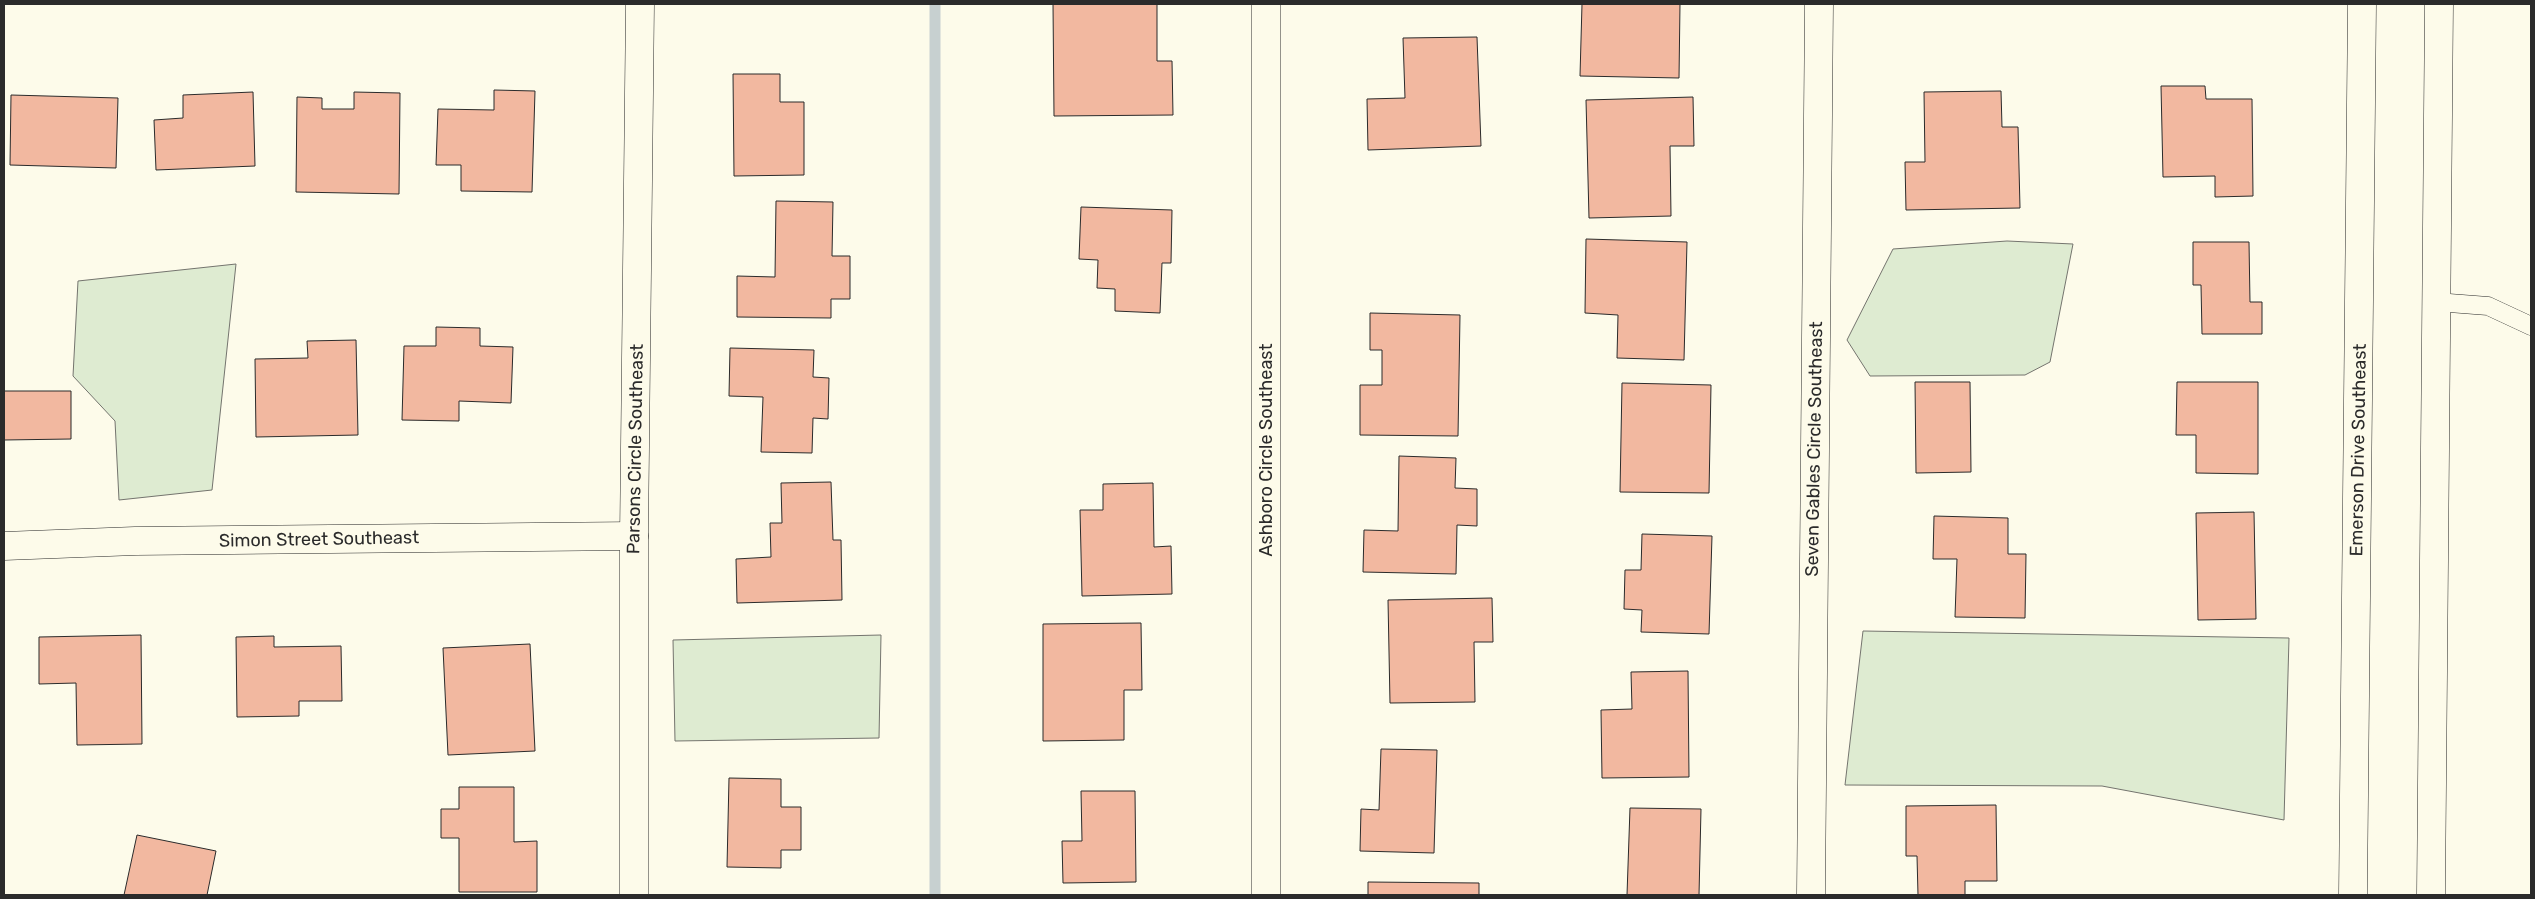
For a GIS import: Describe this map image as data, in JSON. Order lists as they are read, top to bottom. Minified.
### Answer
{"streets":{"street":["Parsons Circle Southeast","Seven Gables Circle Southeast","Ashboro Circle Southeast","Emerson Drive Southeast","Simon Street Southeast"]},"crossings":[["Parsons Circle Southeast","Simon Street Southeast"]]}
